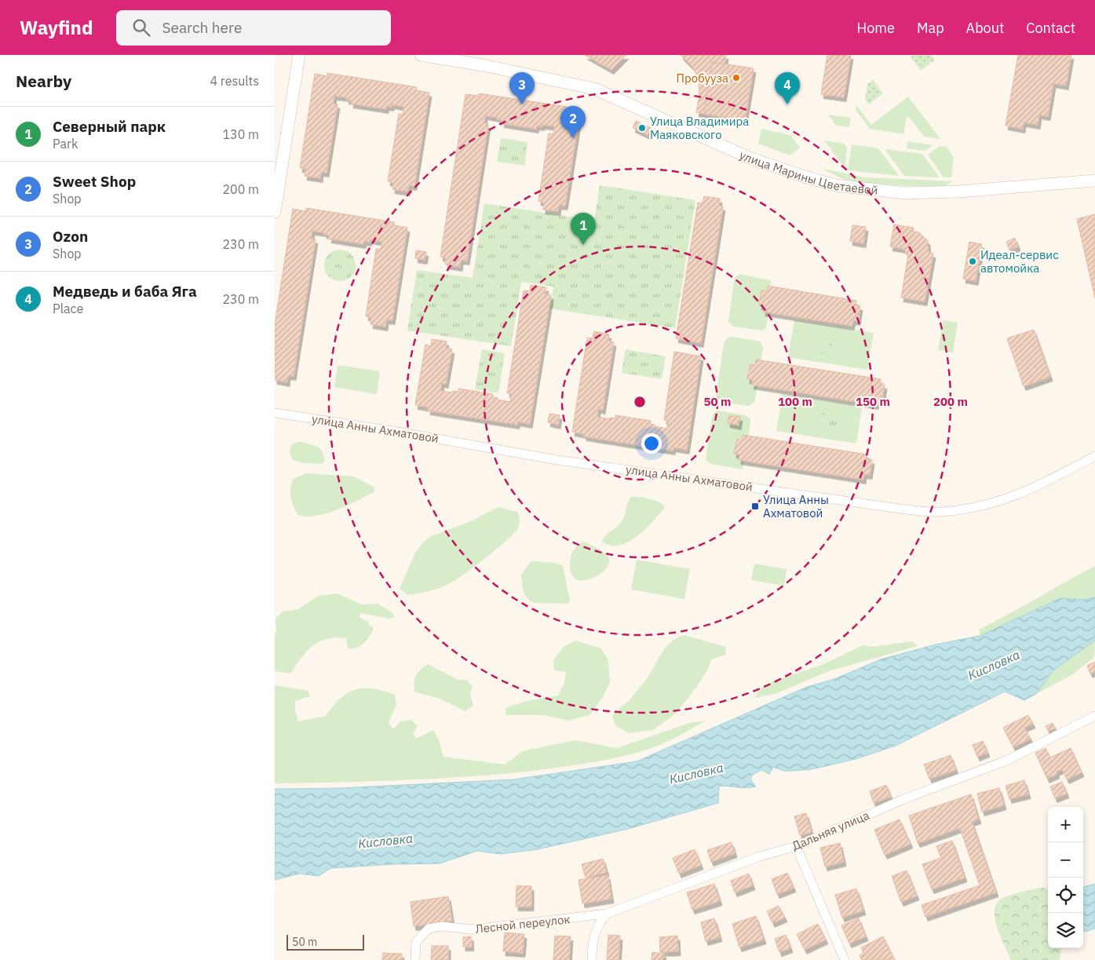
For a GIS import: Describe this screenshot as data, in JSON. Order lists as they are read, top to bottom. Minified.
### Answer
{"streets":{"street":["улица Марины Цветаевой","улица Анны Ахматовой","Дальняя улица","Лесной переулок"]},"crossings":[["Дальняя улица","Лесной переулок"]],"water":["Кисловка"],"places":{"other":["Пробууза","Улица Владимира Маяковского","Идеал-сервис автомойка"],"transit":["Улица Анны Ахматовой"]},"scale_bar":"50 m","page":{"header":"Wayfind","search":"Search here","nav":["Home","Map","About","Contact"],"heading":["Nearby","4 results"],"pins":["3","4","2","1"],"list":[{"mark":"1","name":"Северный парк","note":"Park","value":"130 m"},{"mark":"2","name":"Sweet Shop","note":"Shop","value":"200 m"},{"mark":"3","name":"Ozon","note":"Shop","value":"230 m"},{"mark":"4","name":"Медведь и баба Яга","note":"Place","value":"230 m"}],"map_buttons":["+","−"],"scale":"50 m"},"rings":["50 m","100 m","150 m","200 m"]}
